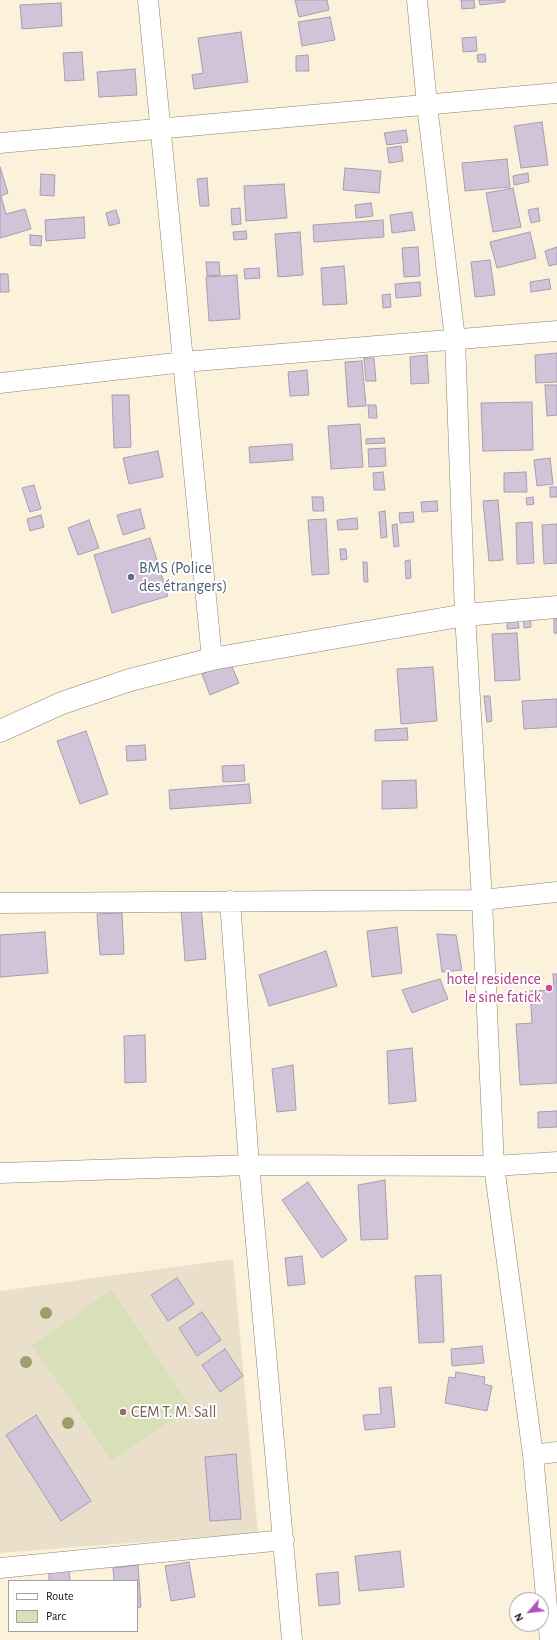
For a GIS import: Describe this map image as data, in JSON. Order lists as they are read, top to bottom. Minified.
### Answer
{"places":["BMS (Police des étrangers)","hotel residence le sine fatick","CEM T. M. Sall"],"legend":["Route","Parc"],"north":"bottom left"}
